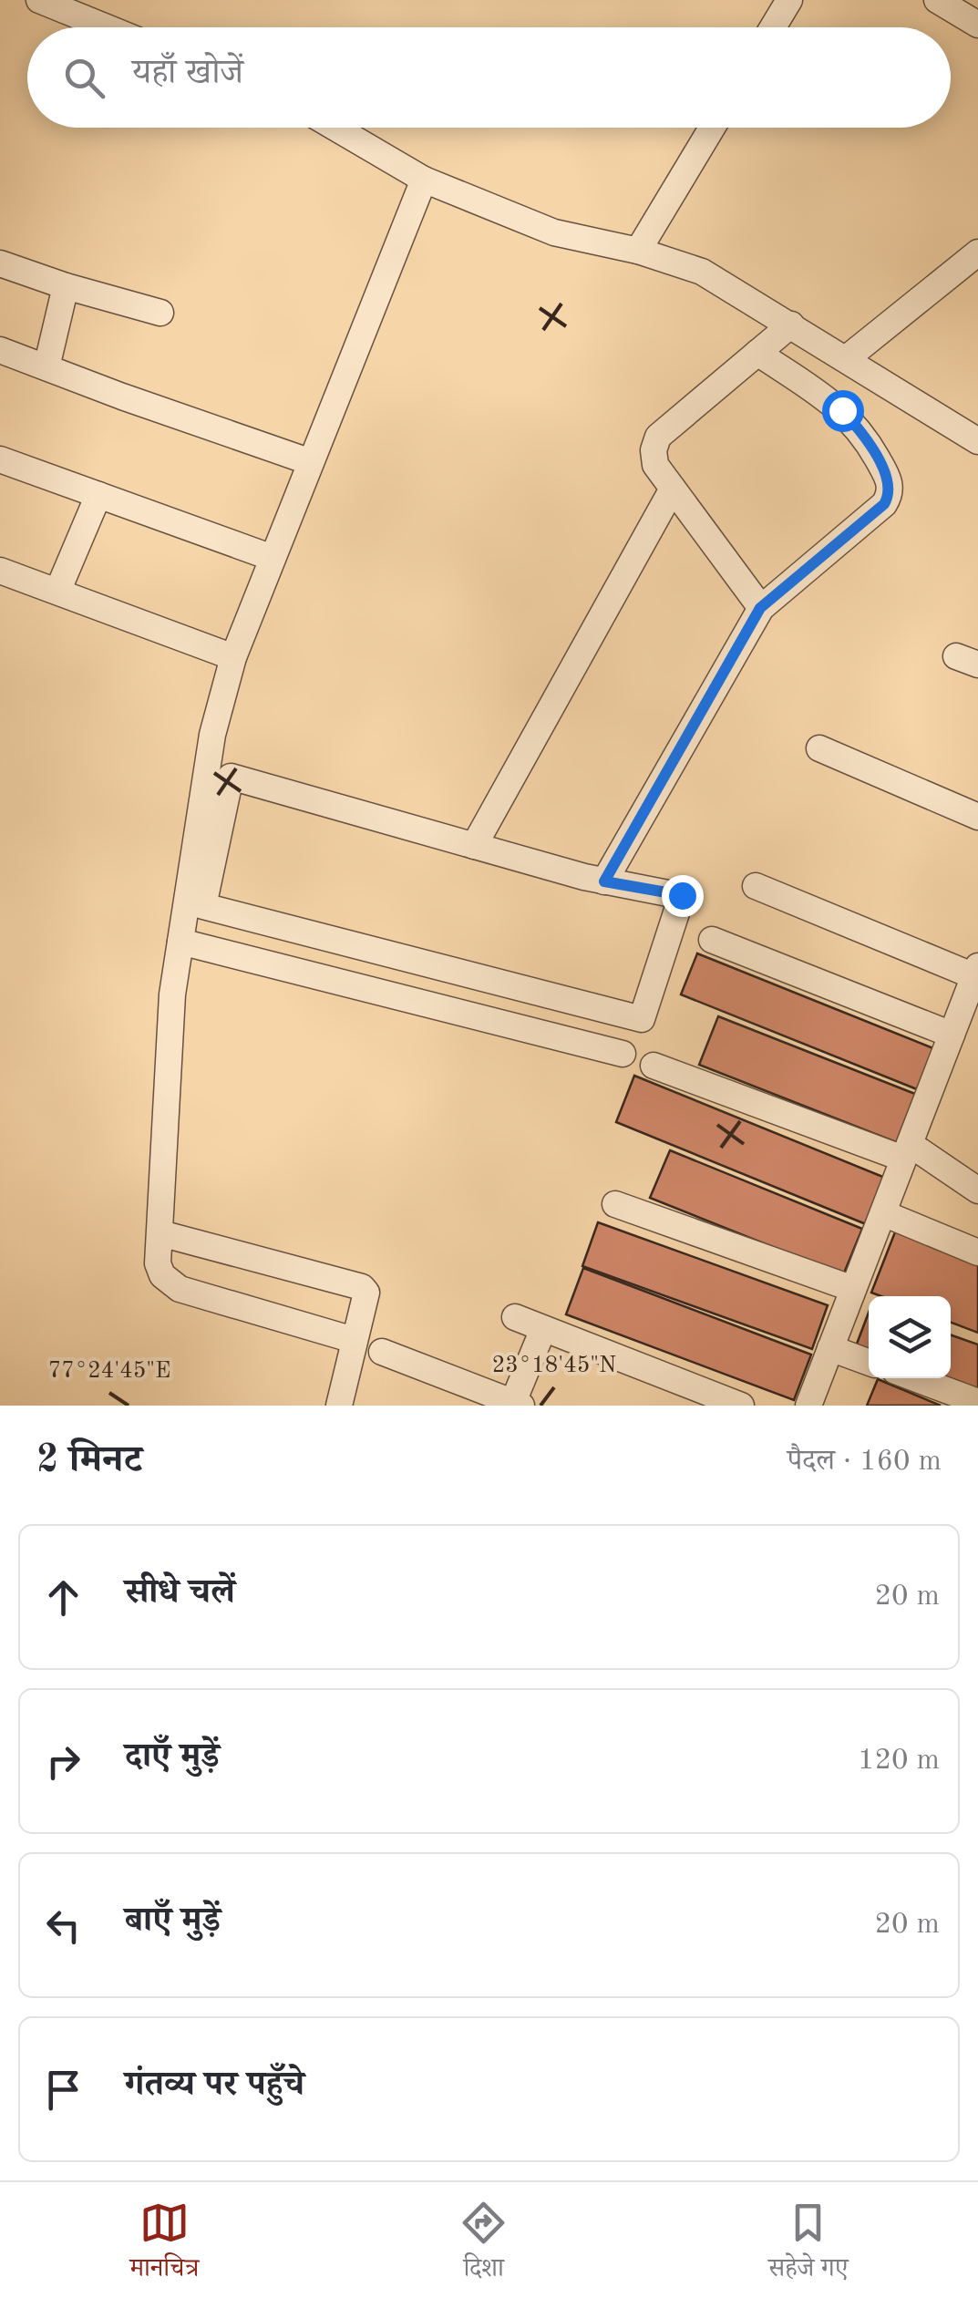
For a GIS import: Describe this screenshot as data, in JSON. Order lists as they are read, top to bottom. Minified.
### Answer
{"page":{"search":"यहाँ खोजें","heading":["2 मिनट","पैदल · 160 m"],"list":[["सीधे चलें","20 m"],["दाएँ मुड़ें","120 m"],["बाएँ मुड़ें","20 m"],"गंतव्य पर पहुँचे"],"nav":["मानचित्र","दिशा","सहेजे गए"]},"coordinates":["23°18'45\"N","77°24'45\"E"]}
